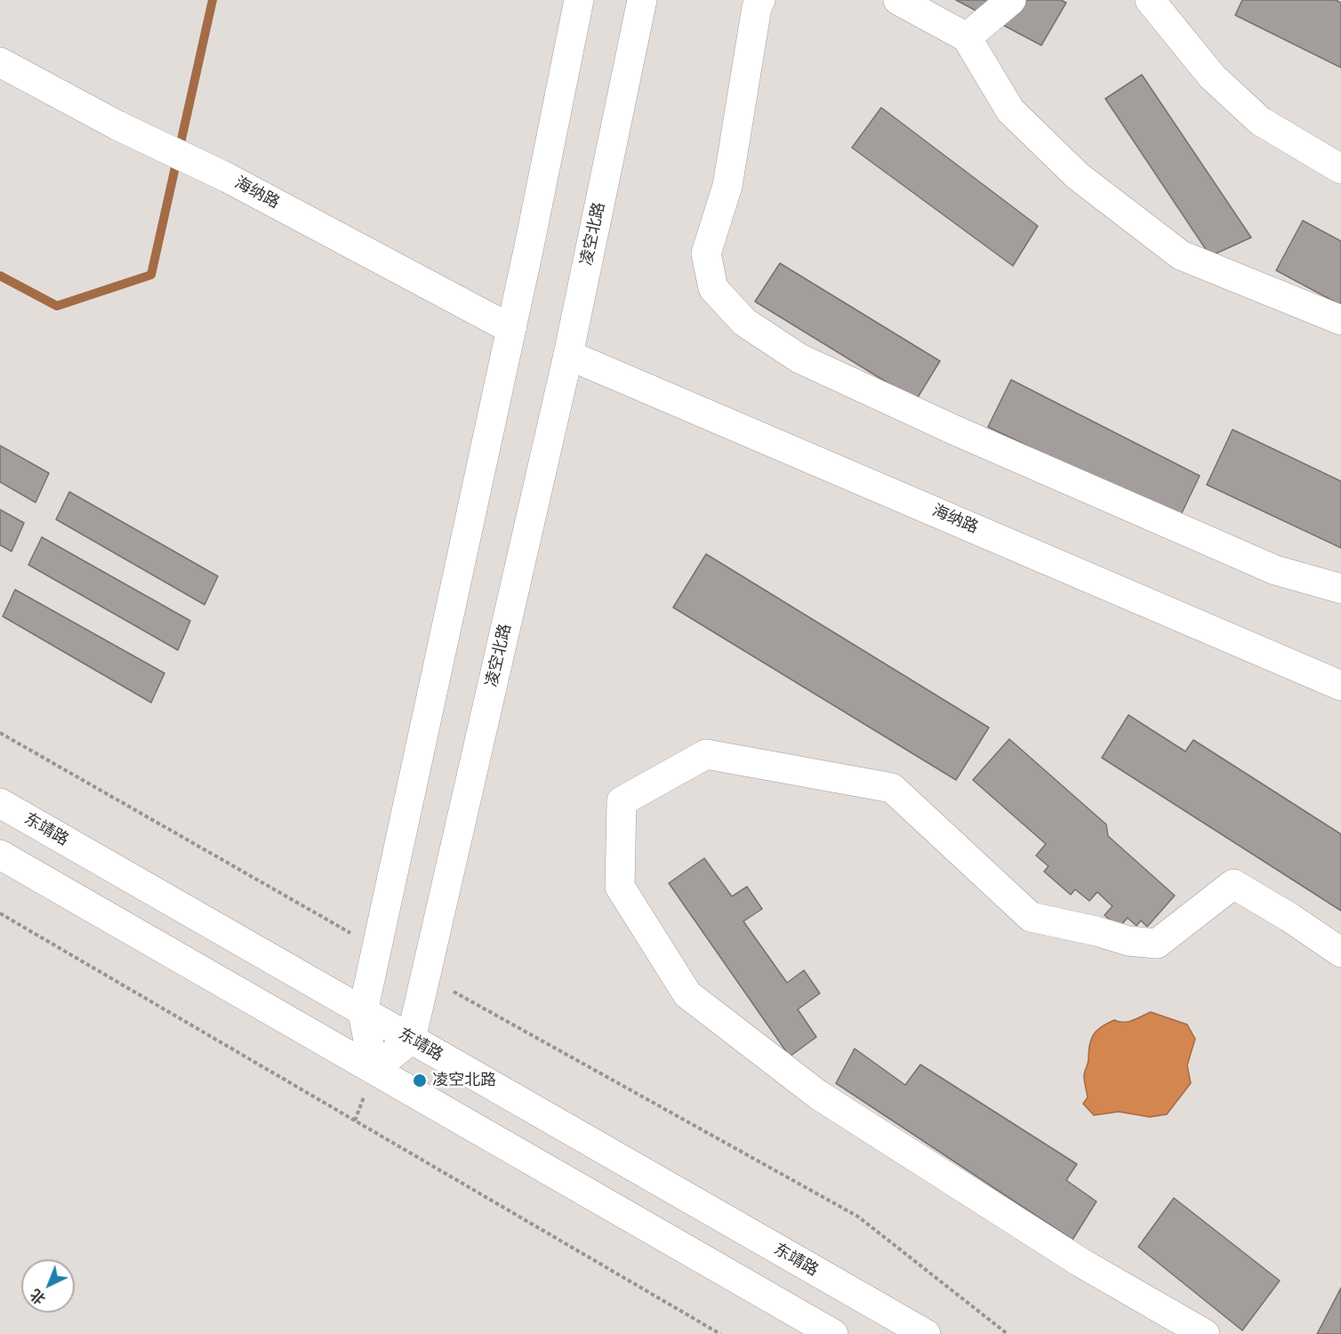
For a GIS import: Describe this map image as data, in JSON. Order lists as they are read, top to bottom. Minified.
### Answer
{"streets":{"main road":["海纳路","凌空北路","东靖路"]},"crossings":[["海纳路","凌空北路"],["凌空北路","东靖路"]],"places":["凌空北路"],"north":"bottom left"}
